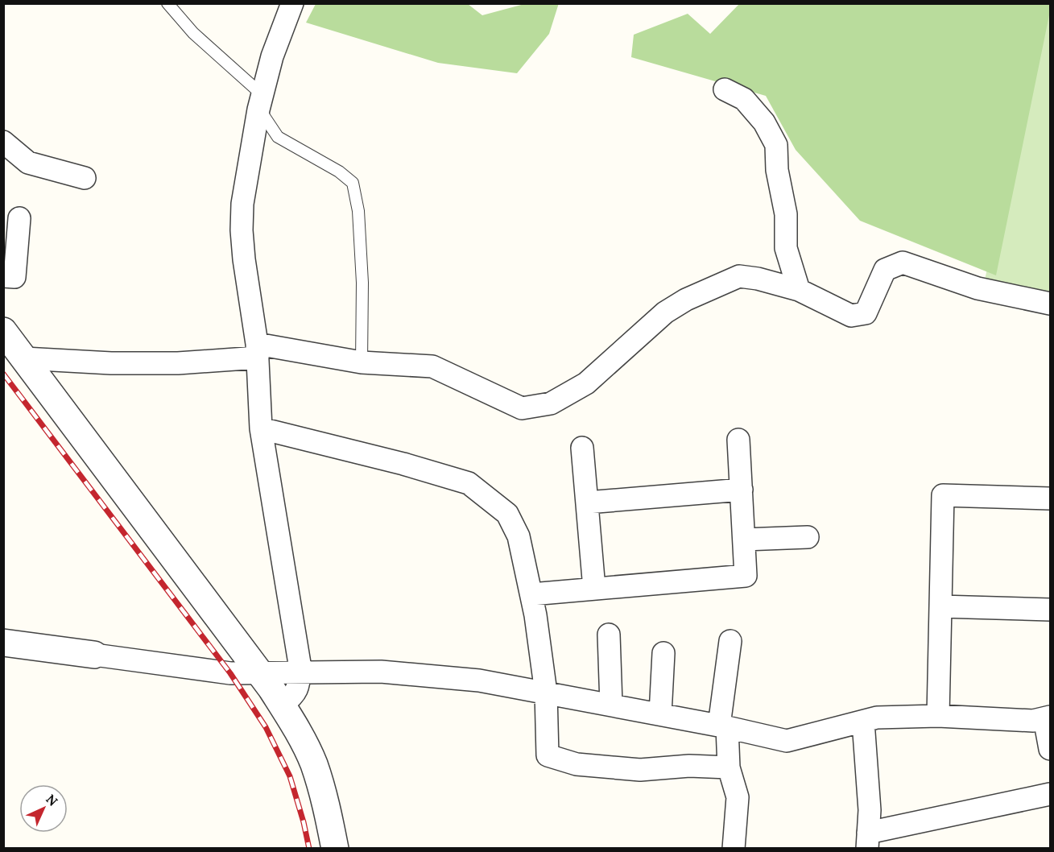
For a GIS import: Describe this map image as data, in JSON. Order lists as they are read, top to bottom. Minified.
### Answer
{"north":"top right"}
